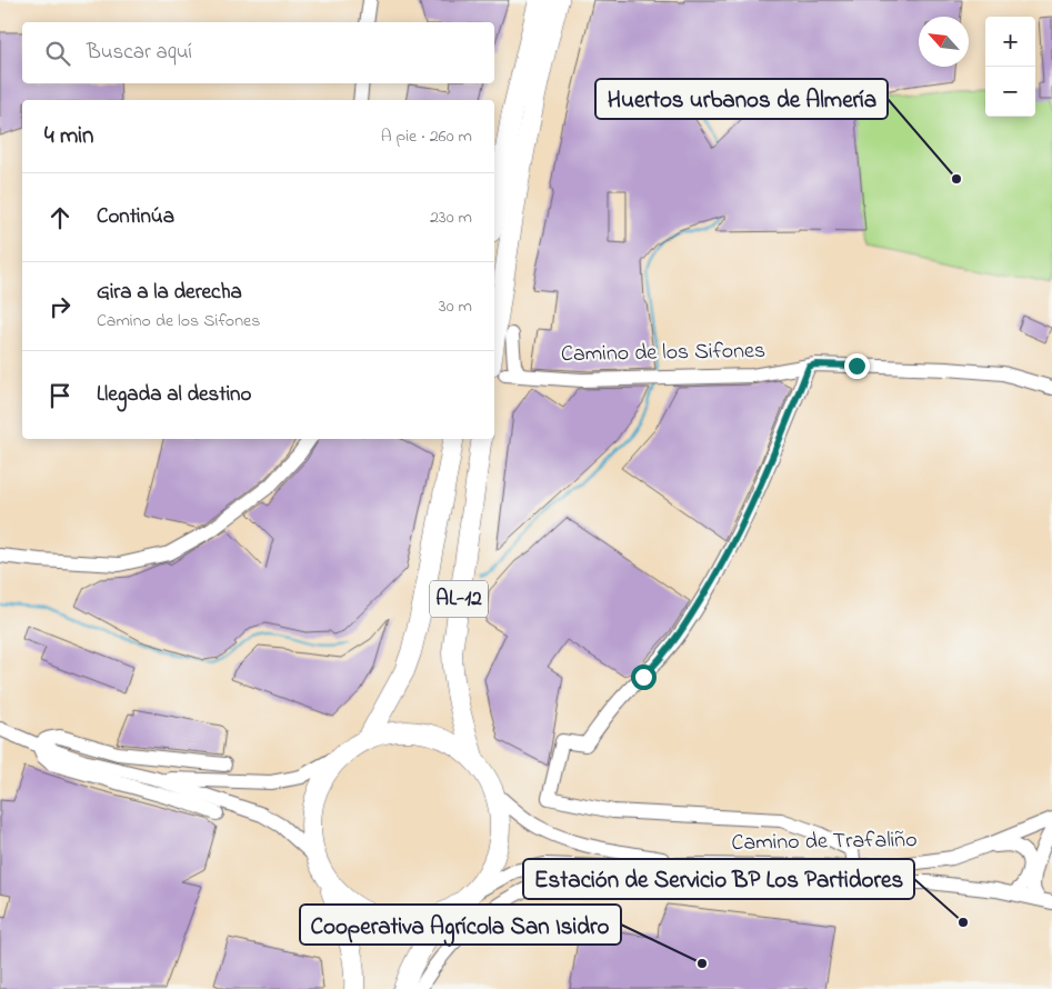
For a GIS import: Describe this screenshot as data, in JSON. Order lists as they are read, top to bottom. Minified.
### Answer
{"streets":{"highway":["AL-12"],"street":["Camino de los Sifones","Camino de Trafaliño"]},"places":["Huertos urbanos de Almería","Estación de Servicio BP Los Partidores","Cooperativa Agrícola San Isidro"],"north":"top left","page":{"map_buttons":["+","−"],"search":"Buscar aquí","heading":["4 min","A pie · 260 m"],"list":[["Continúa","230 m"],["Gira a la derecha","Camino de los Sifones","30 m"],"Llegada al destino"]}}
